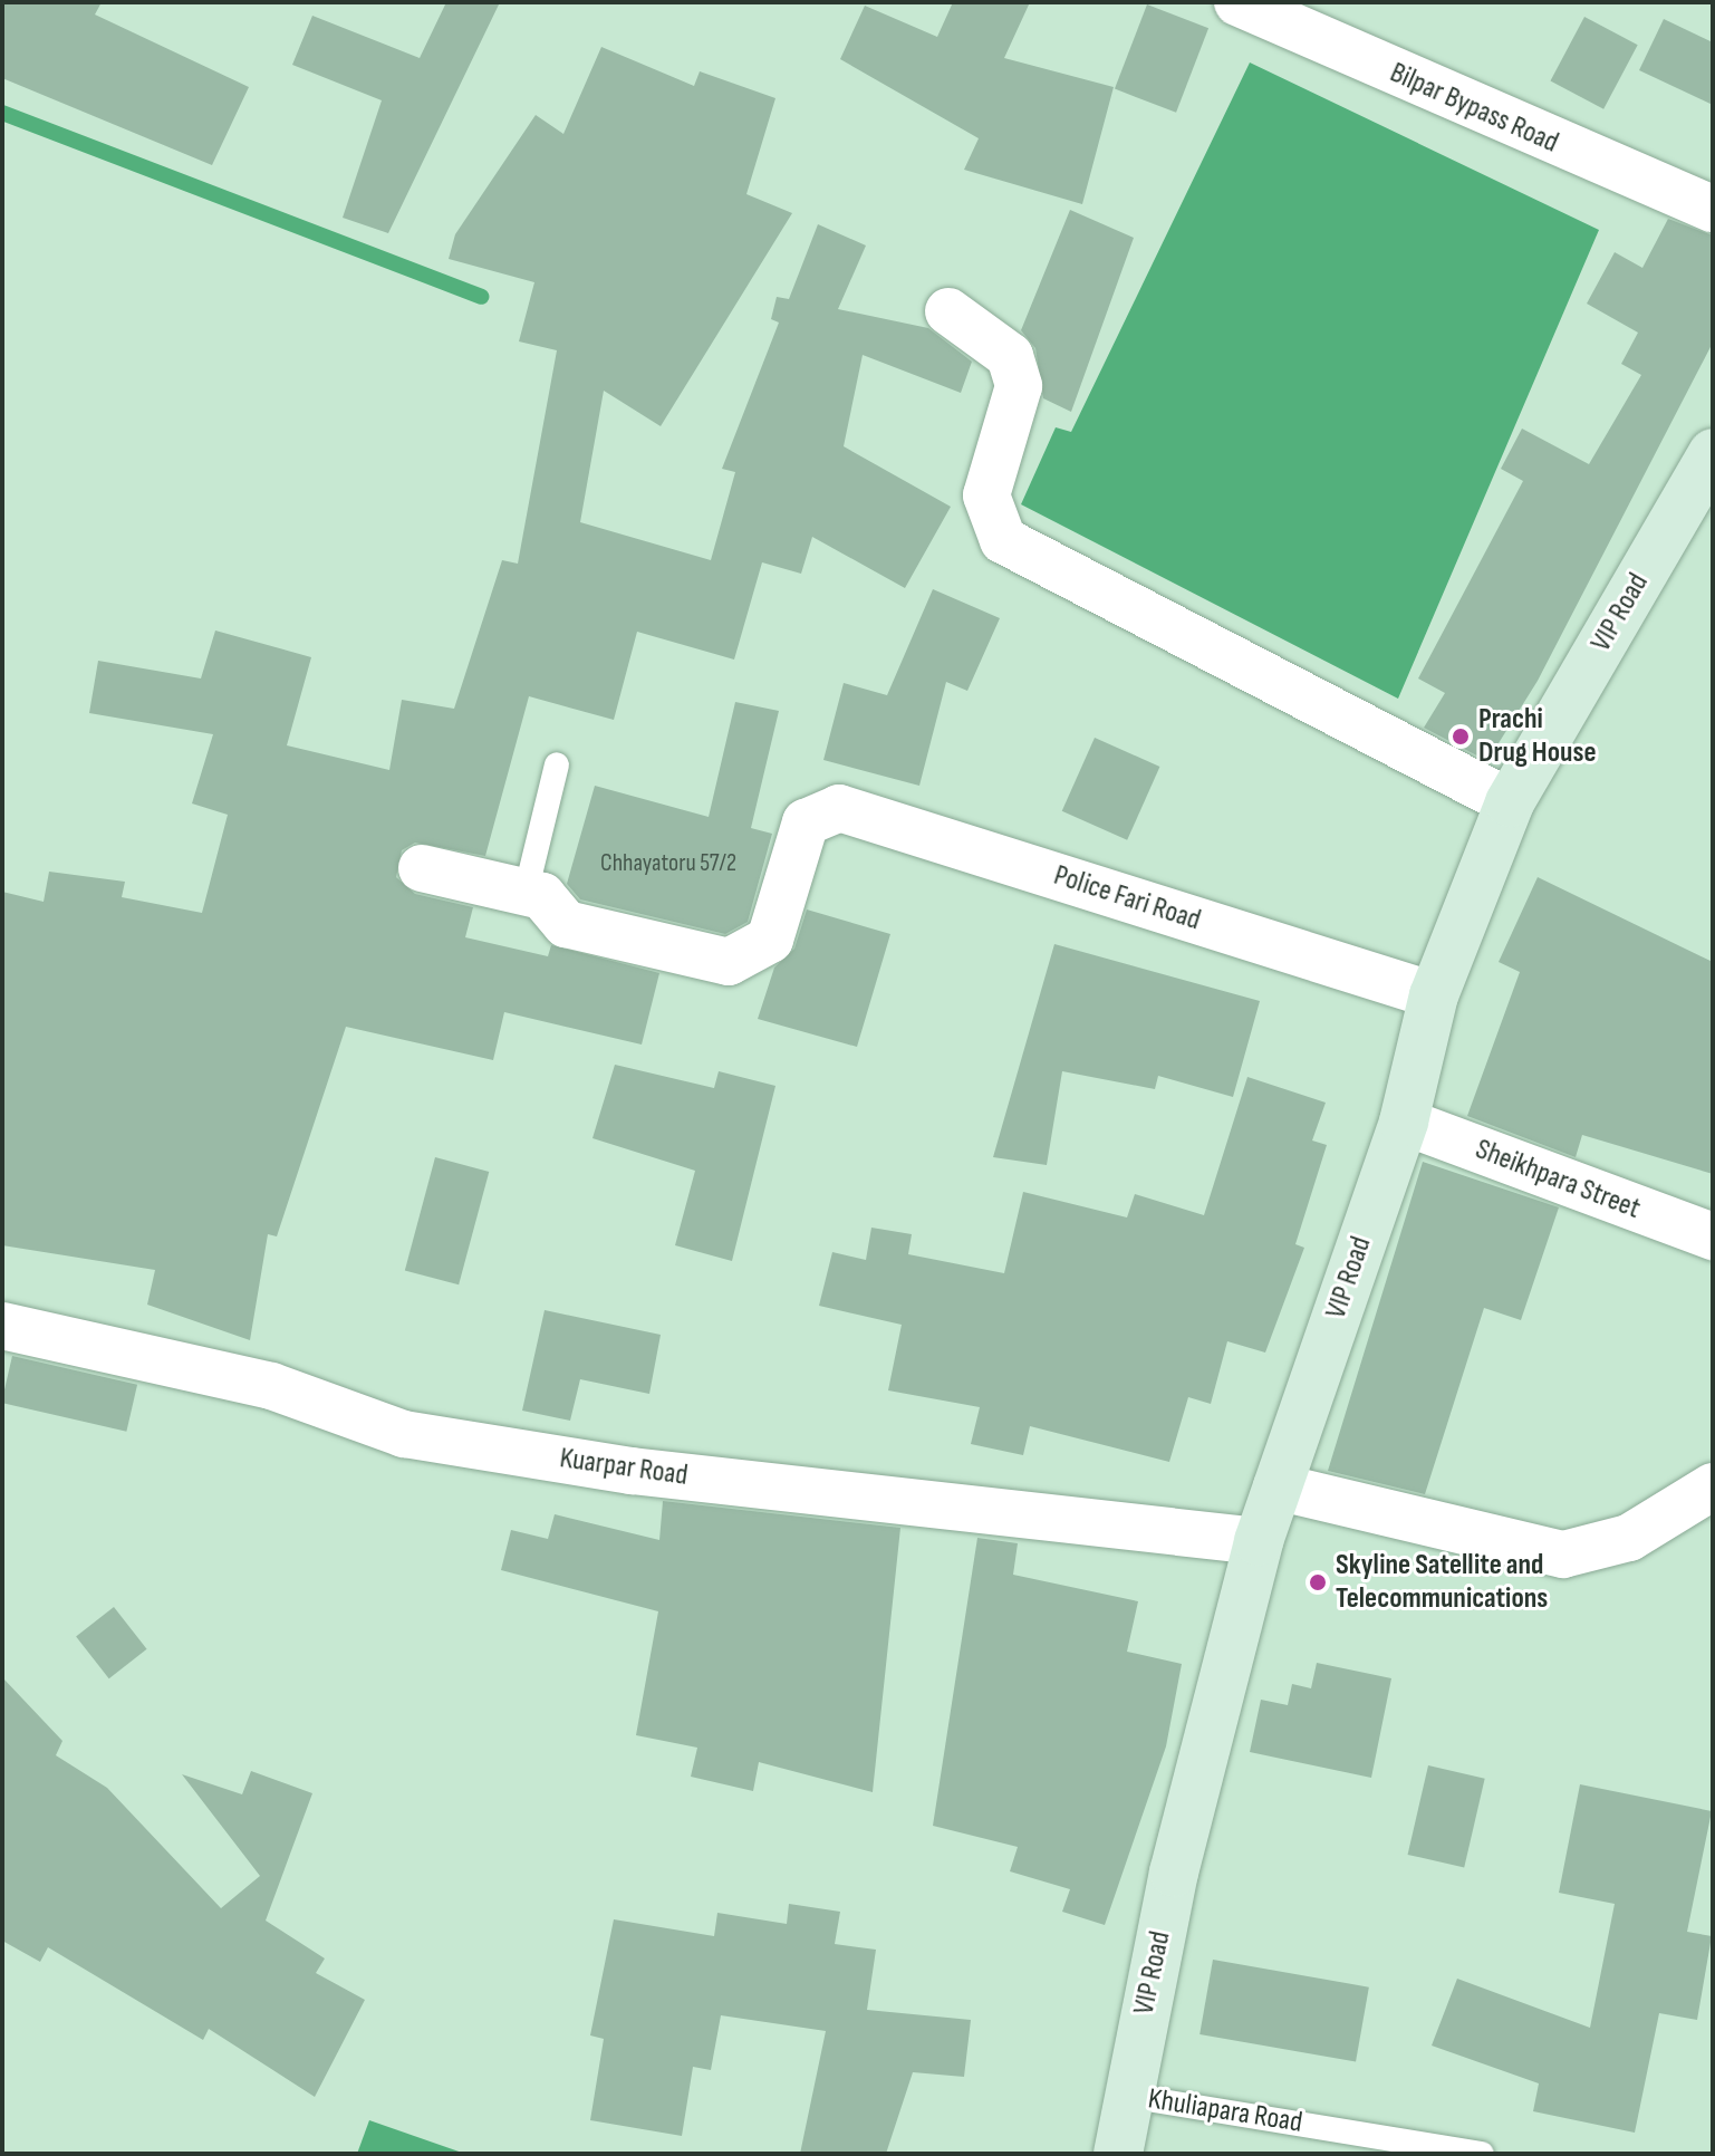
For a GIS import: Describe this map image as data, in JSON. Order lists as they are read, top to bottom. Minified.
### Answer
{"streets":{"street":["Bilpar Bypass Road","VIP Road","Police Fari Road","Sheikhpara Street","Kuarpar Road"],"lane":["Khuliapara Road"]},"crossings":[["VIP Road","Police Fari Road"],["VIP Road","Sheikhpara Street"],["VIP Road","Kuarpar Road"],["VIP Road","Khuliapara Road"]],"places":["Prachi Drug House","Skyline Satellite and Telecommunications"],"house_numbers":["Chhayatoru 57/2"]}
